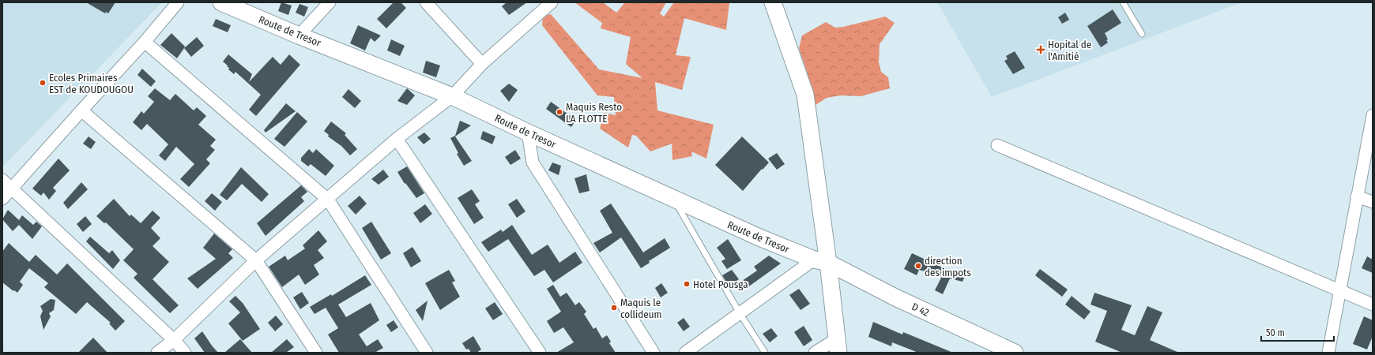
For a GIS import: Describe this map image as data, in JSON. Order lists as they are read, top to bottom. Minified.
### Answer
{"streets":{"street":["Route de Tresor","D 42"]},"crossings":[["Route de Tresor","D 42"]],"places":{"health":["Hopital de l'Amitié"],"other":["Ecoles Primaires EST de KOUDOUGOU","Maquis Resto LA FLOTTE","direction des impots","Hotel Pousga","Maquis le collideum"]},"scale_bar":"50 m"}
